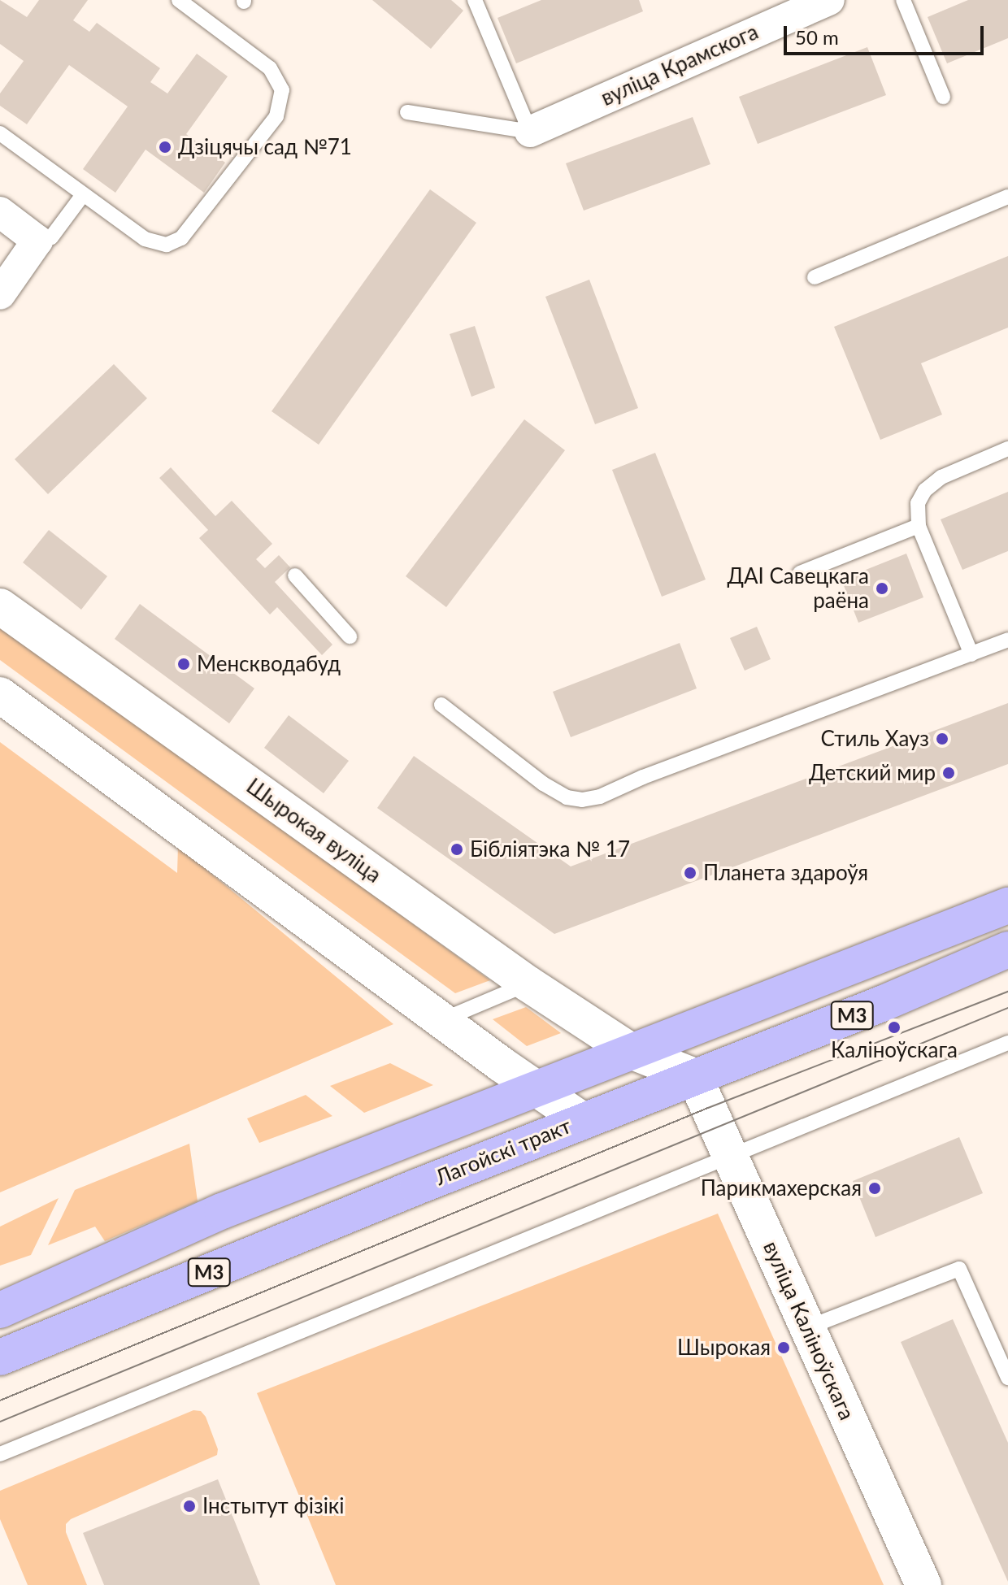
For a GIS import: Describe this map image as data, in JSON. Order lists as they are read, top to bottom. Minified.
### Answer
{"streets":{"main road":["Шырокая вуліца","М3","Лагойскі тракт","вуліца Каліноўскага"],"street":["вуліца Крамскога"]},"crossings":[["Шырокая вуліца","М3"],["Шырокая вуліца","Лагойскі тракт"],["Шырокая вуліца","вуліца Каліноўскага"],["Лагойскі тракт","вуліца Каліноўскага"]],"places":["Дзіцячы сад №71","ДАІ Савецкага раёна","Менскводабуд","Стиль Хауз","Детский мир","Бібліятэка № 17","Планета здароўя","Каліноўскага","Парикмахерская","Шырокая","Інстытут фізікі"],"scale_bar":"50 m"}
